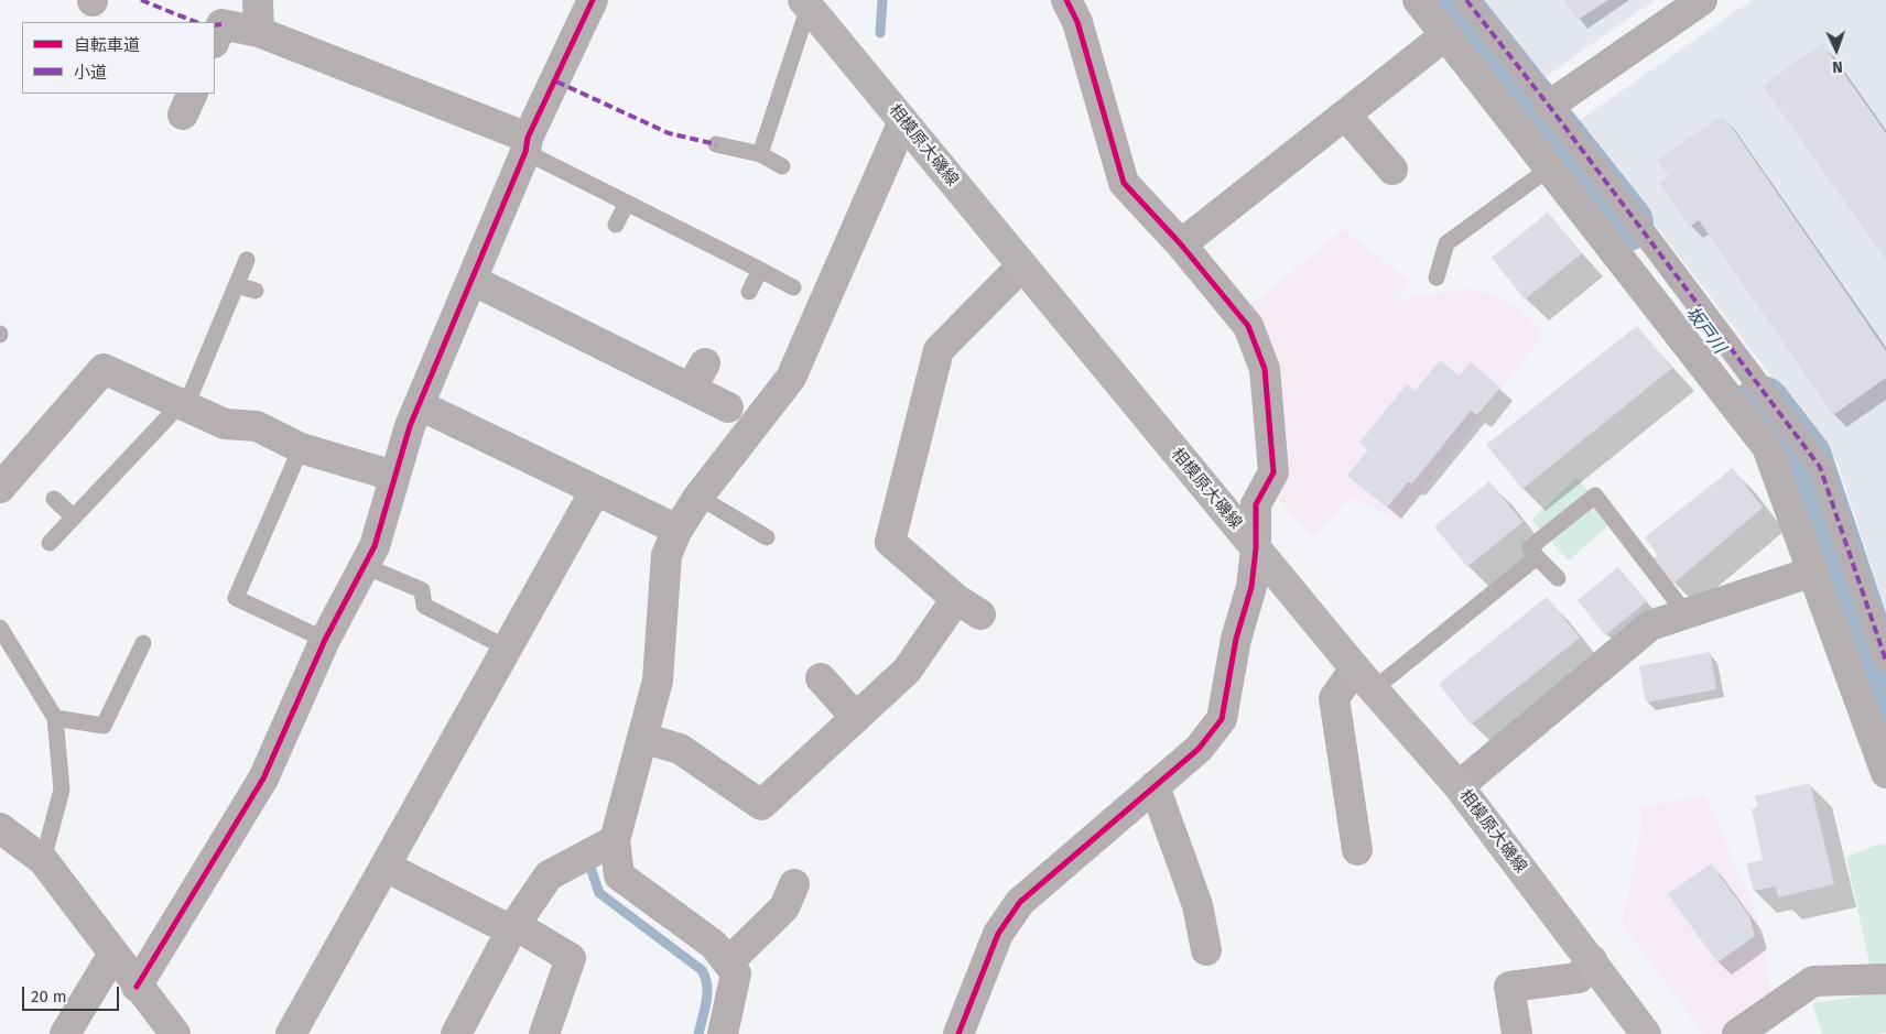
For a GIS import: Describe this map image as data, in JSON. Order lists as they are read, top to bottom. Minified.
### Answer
{"streets":{"main road":["相模原大磯線"]},"water":["坂戸川"],"legend":["自転車道","小道"],"scale_bar":"20 m","north":"bottom"}
